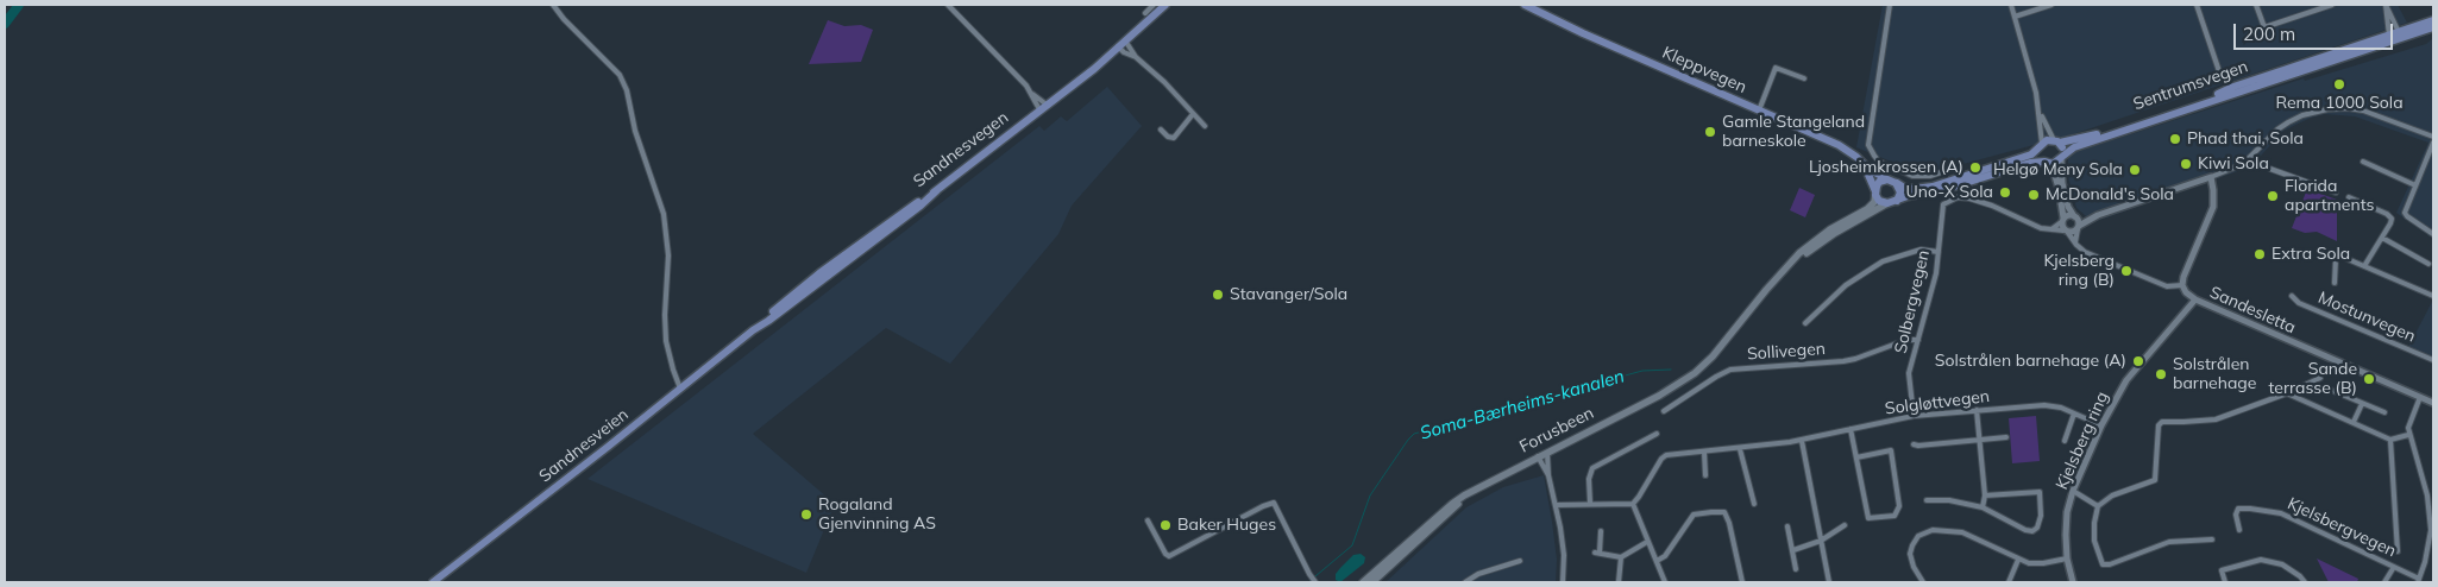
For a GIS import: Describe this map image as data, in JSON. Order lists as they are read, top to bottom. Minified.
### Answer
{"streets":{"main road":["Kleppvegen","Sentrumsvegen","Sandnesvegen","Forusbeen","Sandnesveien"],"street":["Solbergvegen","Sandesletta","Mostunvegen","Sollivegen","Solgløttvegen","Kjelsberg ring","Kjelsbergvegen"]},"crossings":[["Kleppvegen","Sentrumsvegen"],["Kleppvegen","Forusbeen"],["Sentrumsvegen","Forusbeen"],["Sandnesvegen","Sandnesveien"],["Solbergvegen","Sollivegen"],["Solbergvegen","Solgløttvegen"],["Sandesletta","Kjelsberg ring"],["Solgløttvegen","Kjelsberg ring"]],"water":["Soma-Bærheims-kanalen"],"places":["Rema 1000 Sola","Gamle Stangeland barneskole","Phad thai, Sola","Kiwi Sola","Ljosheimkrossen (A)","Helgø Meny Sola","Uno-X Sola","McDonald's Sola","Florida apartments","Extra Sola","Kjelsberg ring (B)","Stavanger/Sola","Solstrålen barnehage (A)","Solstrålen barnehage","Sande terrasse (B)","Rogaland Gjenvinning AS","Baker Huges"],"scale_bar":"200 m"}
